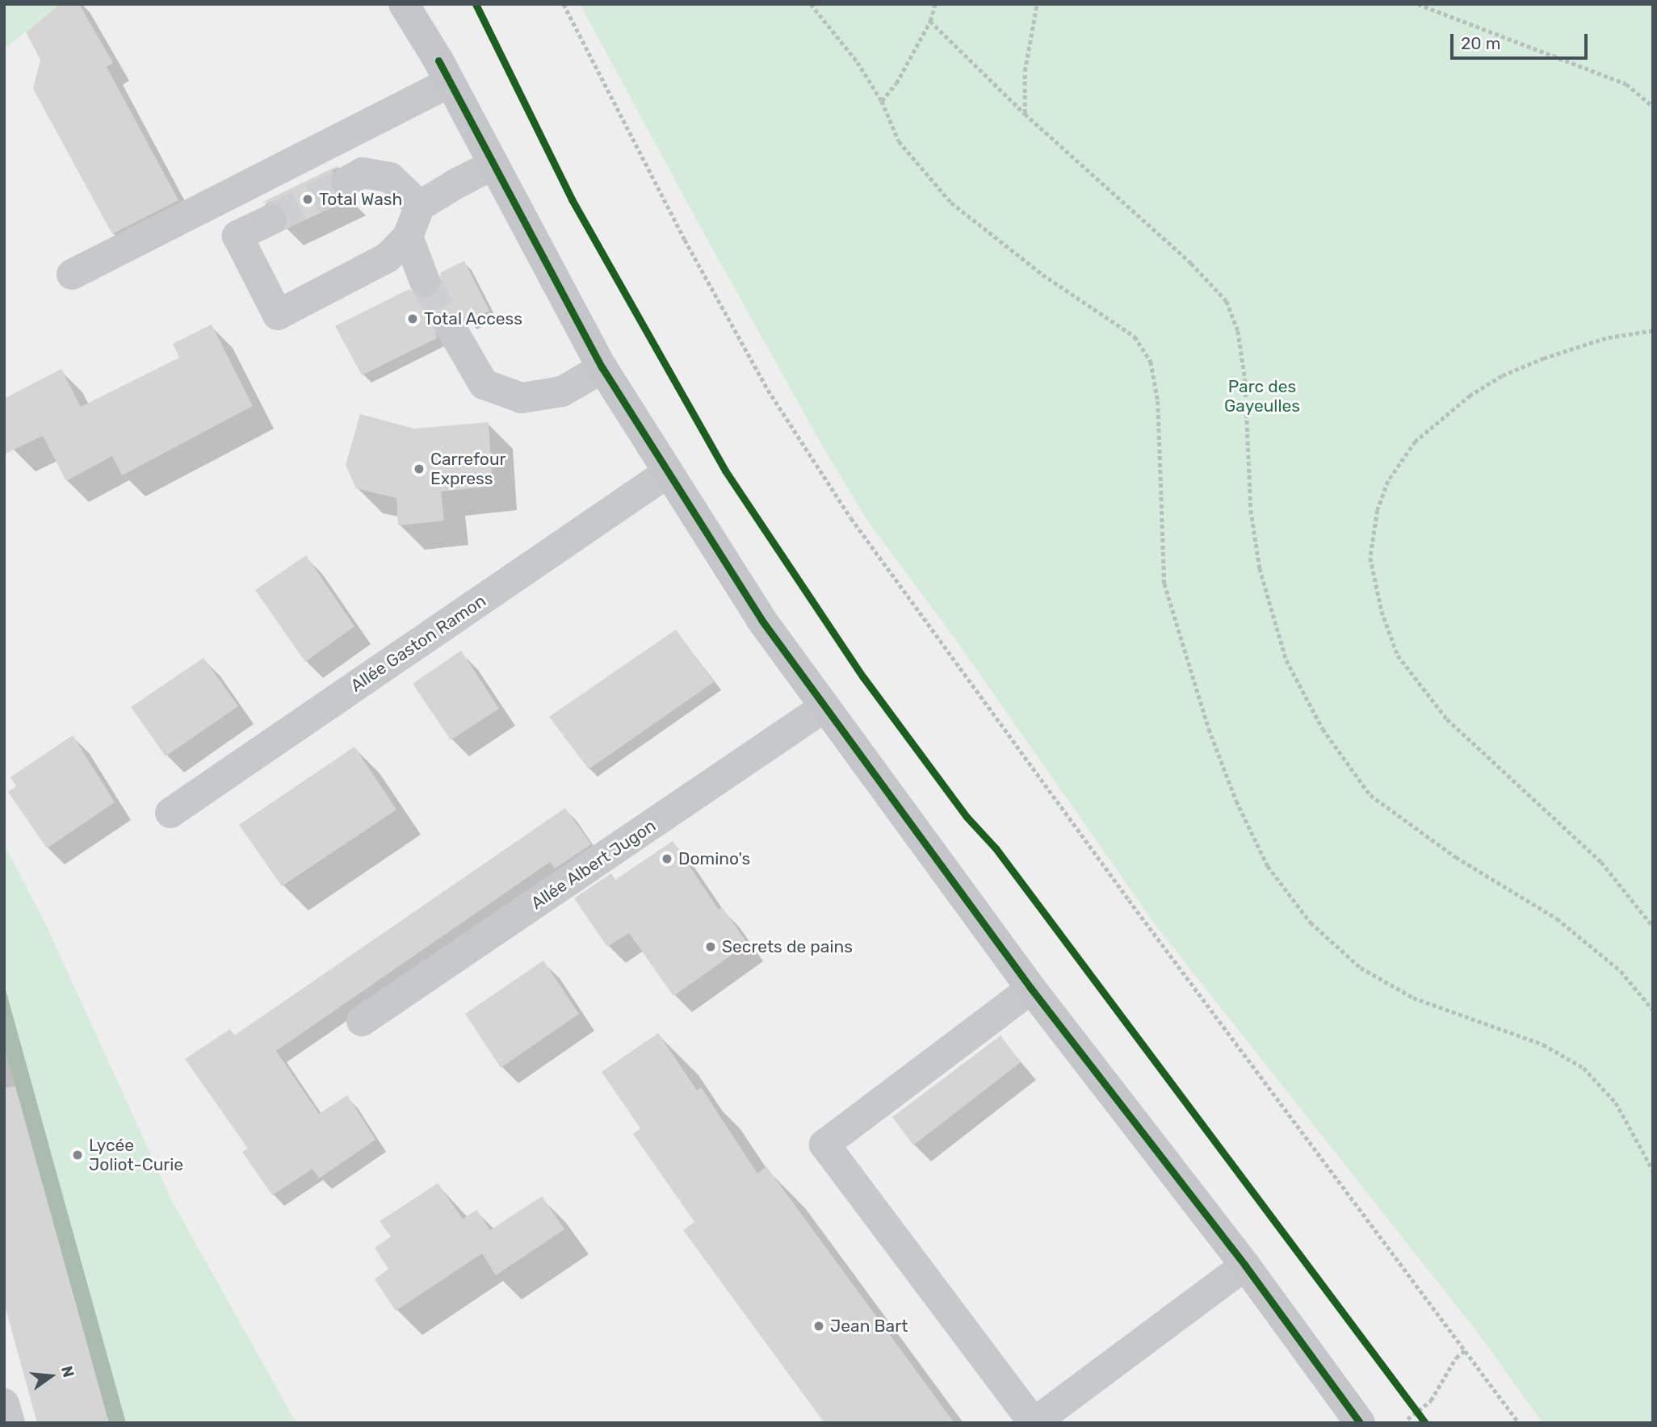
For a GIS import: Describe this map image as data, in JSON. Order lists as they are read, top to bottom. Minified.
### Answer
{"streets":{"street":["Allée Gaston Ramon","Allée Albert Jugon"]},"parks":["Parc des Gayeulles"],"places":["Total Wash","Total Access","Carrefour Express","Domino's","Secrets de pains","Lycée Joliot-Curie","Jean Bart"],"scale_bar":"20 m","north":"right"}
